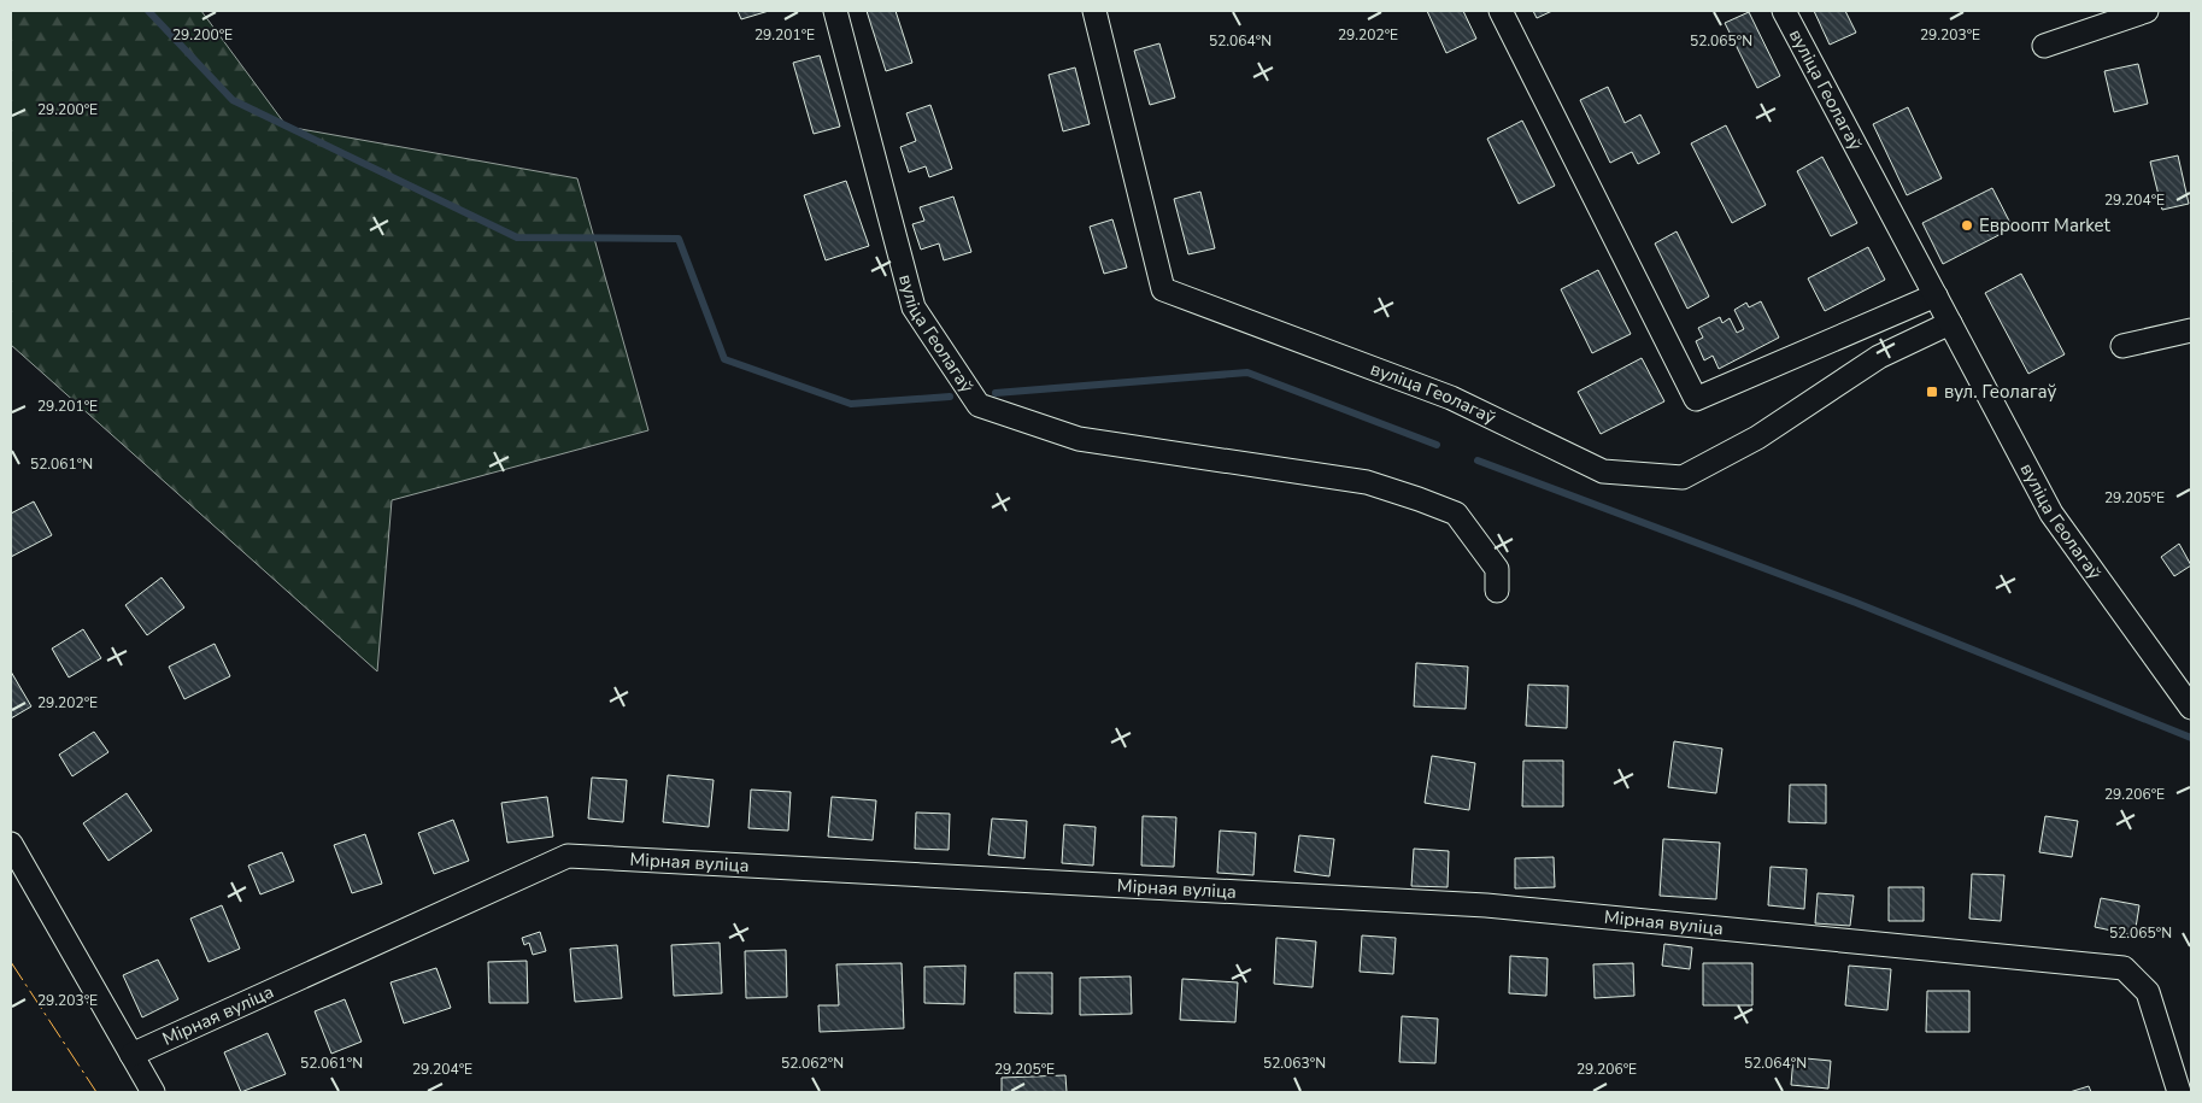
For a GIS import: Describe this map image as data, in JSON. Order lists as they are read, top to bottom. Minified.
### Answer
{"streets":{"street":["вуліца Геолагаў","Мірная вуліца"]},"places":{"other":["Евроопт Market"],"transit":["вул. Геолагаў"]},"coordinates":["29.200°E","29.201°E","29.202°E","29.203°E","52.064°N","52.065°N","29.204°E","52.061°N","29.205°E","29.206°E","52.062°N","52.063°N"]}
